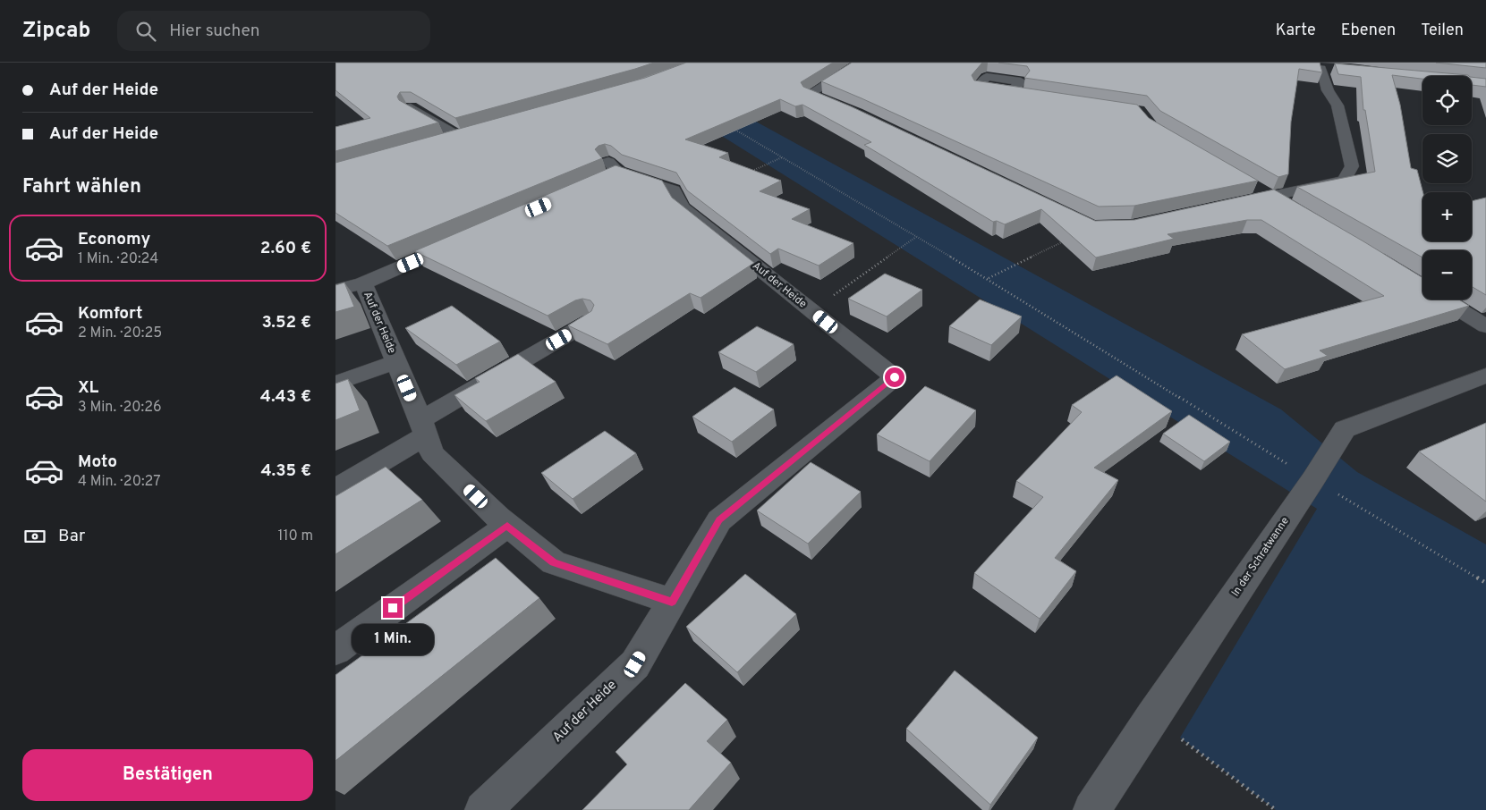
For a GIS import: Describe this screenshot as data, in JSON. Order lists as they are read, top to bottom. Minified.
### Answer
{"streets":{"street":["Auf der Heide","In der Schratwanne"]},"page":{"header":"Zipcab","search":"Hier suchen","nav":["Karte","Ebenen","Teilen"],"banner":["Auf der Heide","Auf der Heide"],"map_buttons":["+","−"],"heading":"Fahrt wählen","list":[{"name":"Economy","note":"1 Min. · 20:24","value":"2.60 €"},{"name":"Komfort","note":"2 Min. · 20:25","value":"3.52 €"},{"name":"XL","note":"3 Min. · 20:26","value":"4.43 €"},{"name":"Moto","note":"4 Min. · 20:27","value":"4.35 €"}],"pay":["Bar","110 m"],"bubble":"1 Min.","buttons":"Bestätigen"}}
